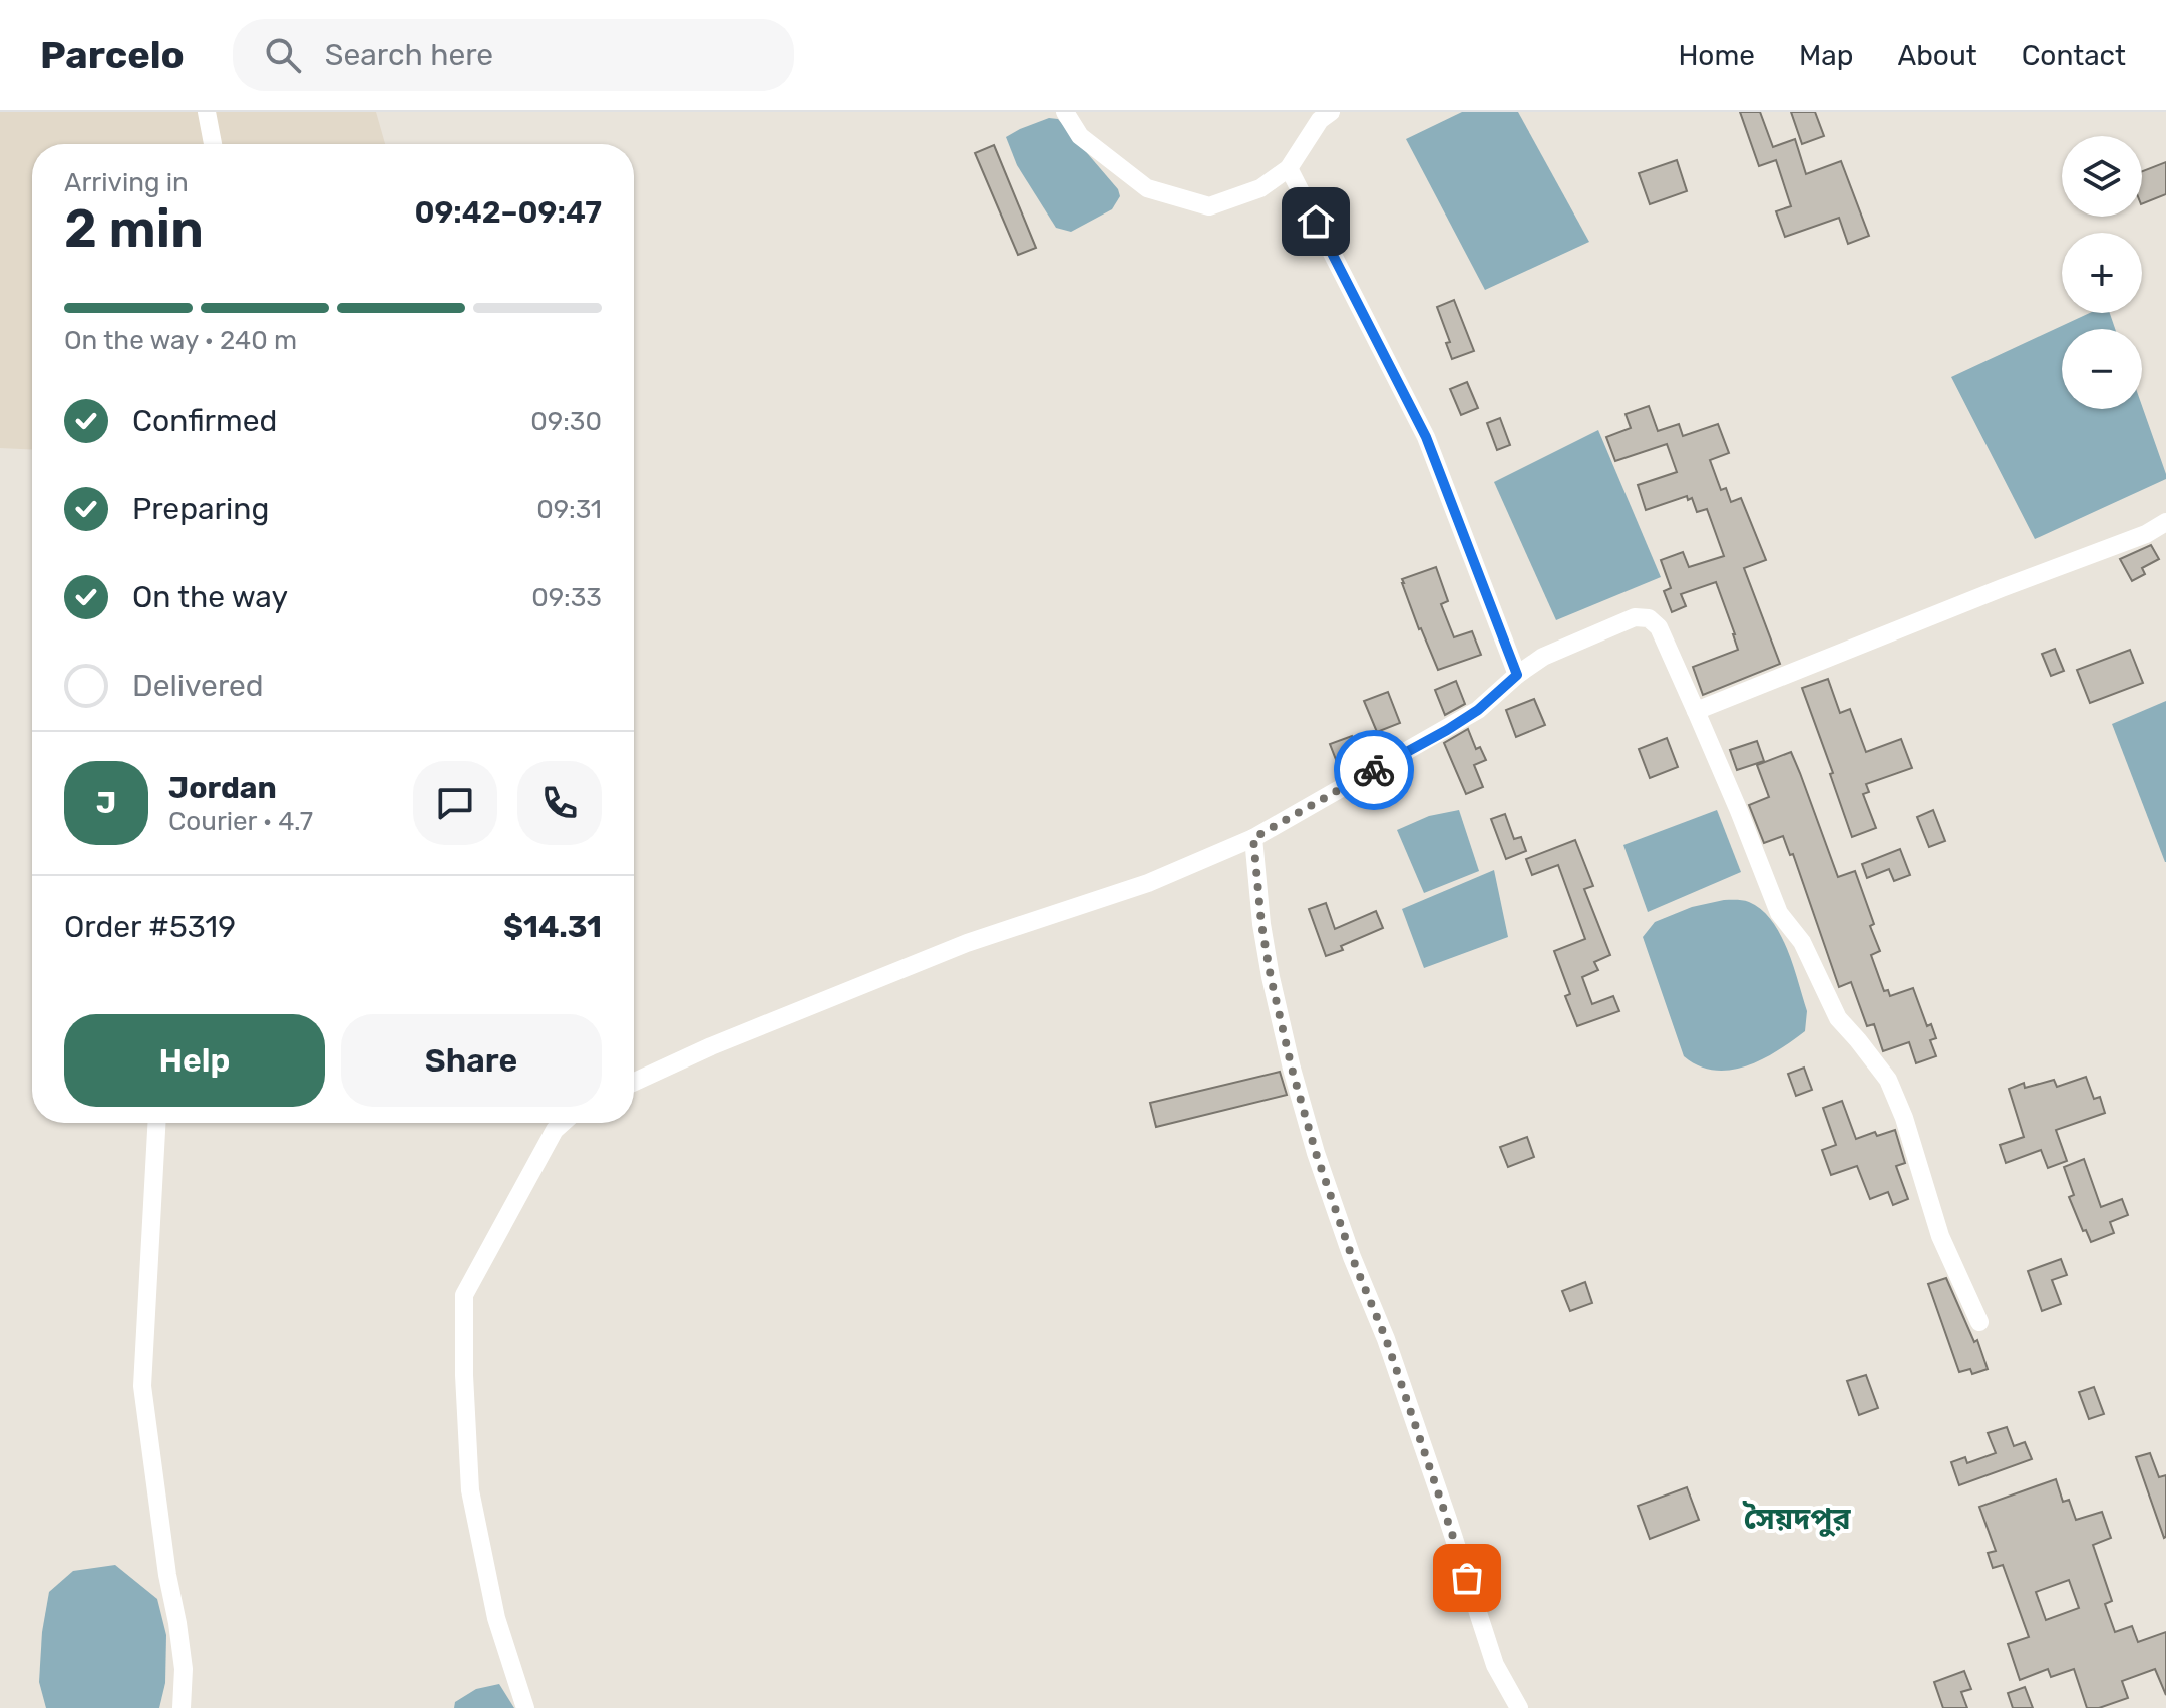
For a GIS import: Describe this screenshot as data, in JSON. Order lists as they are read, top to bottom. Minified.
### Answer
{"districts":["সৈয়দপুর"],"page":{"header":"Parcelo","search":"Search here","nav":["Home","Map","About","Contact"],"map_buttons":["+","−"],"heading":["2 min","Arriving in","09:42–09:47"],"panel":["Jordan","Courier · 4.7","Order #5319","$14.31"],"bar":"On the way · 240 m","list":[["Confirmed","09:30"],["Preparing","09:31"],["On the way","09:33"],"Delivered"],"round":"J","buttons":["Help","Share"]}}
